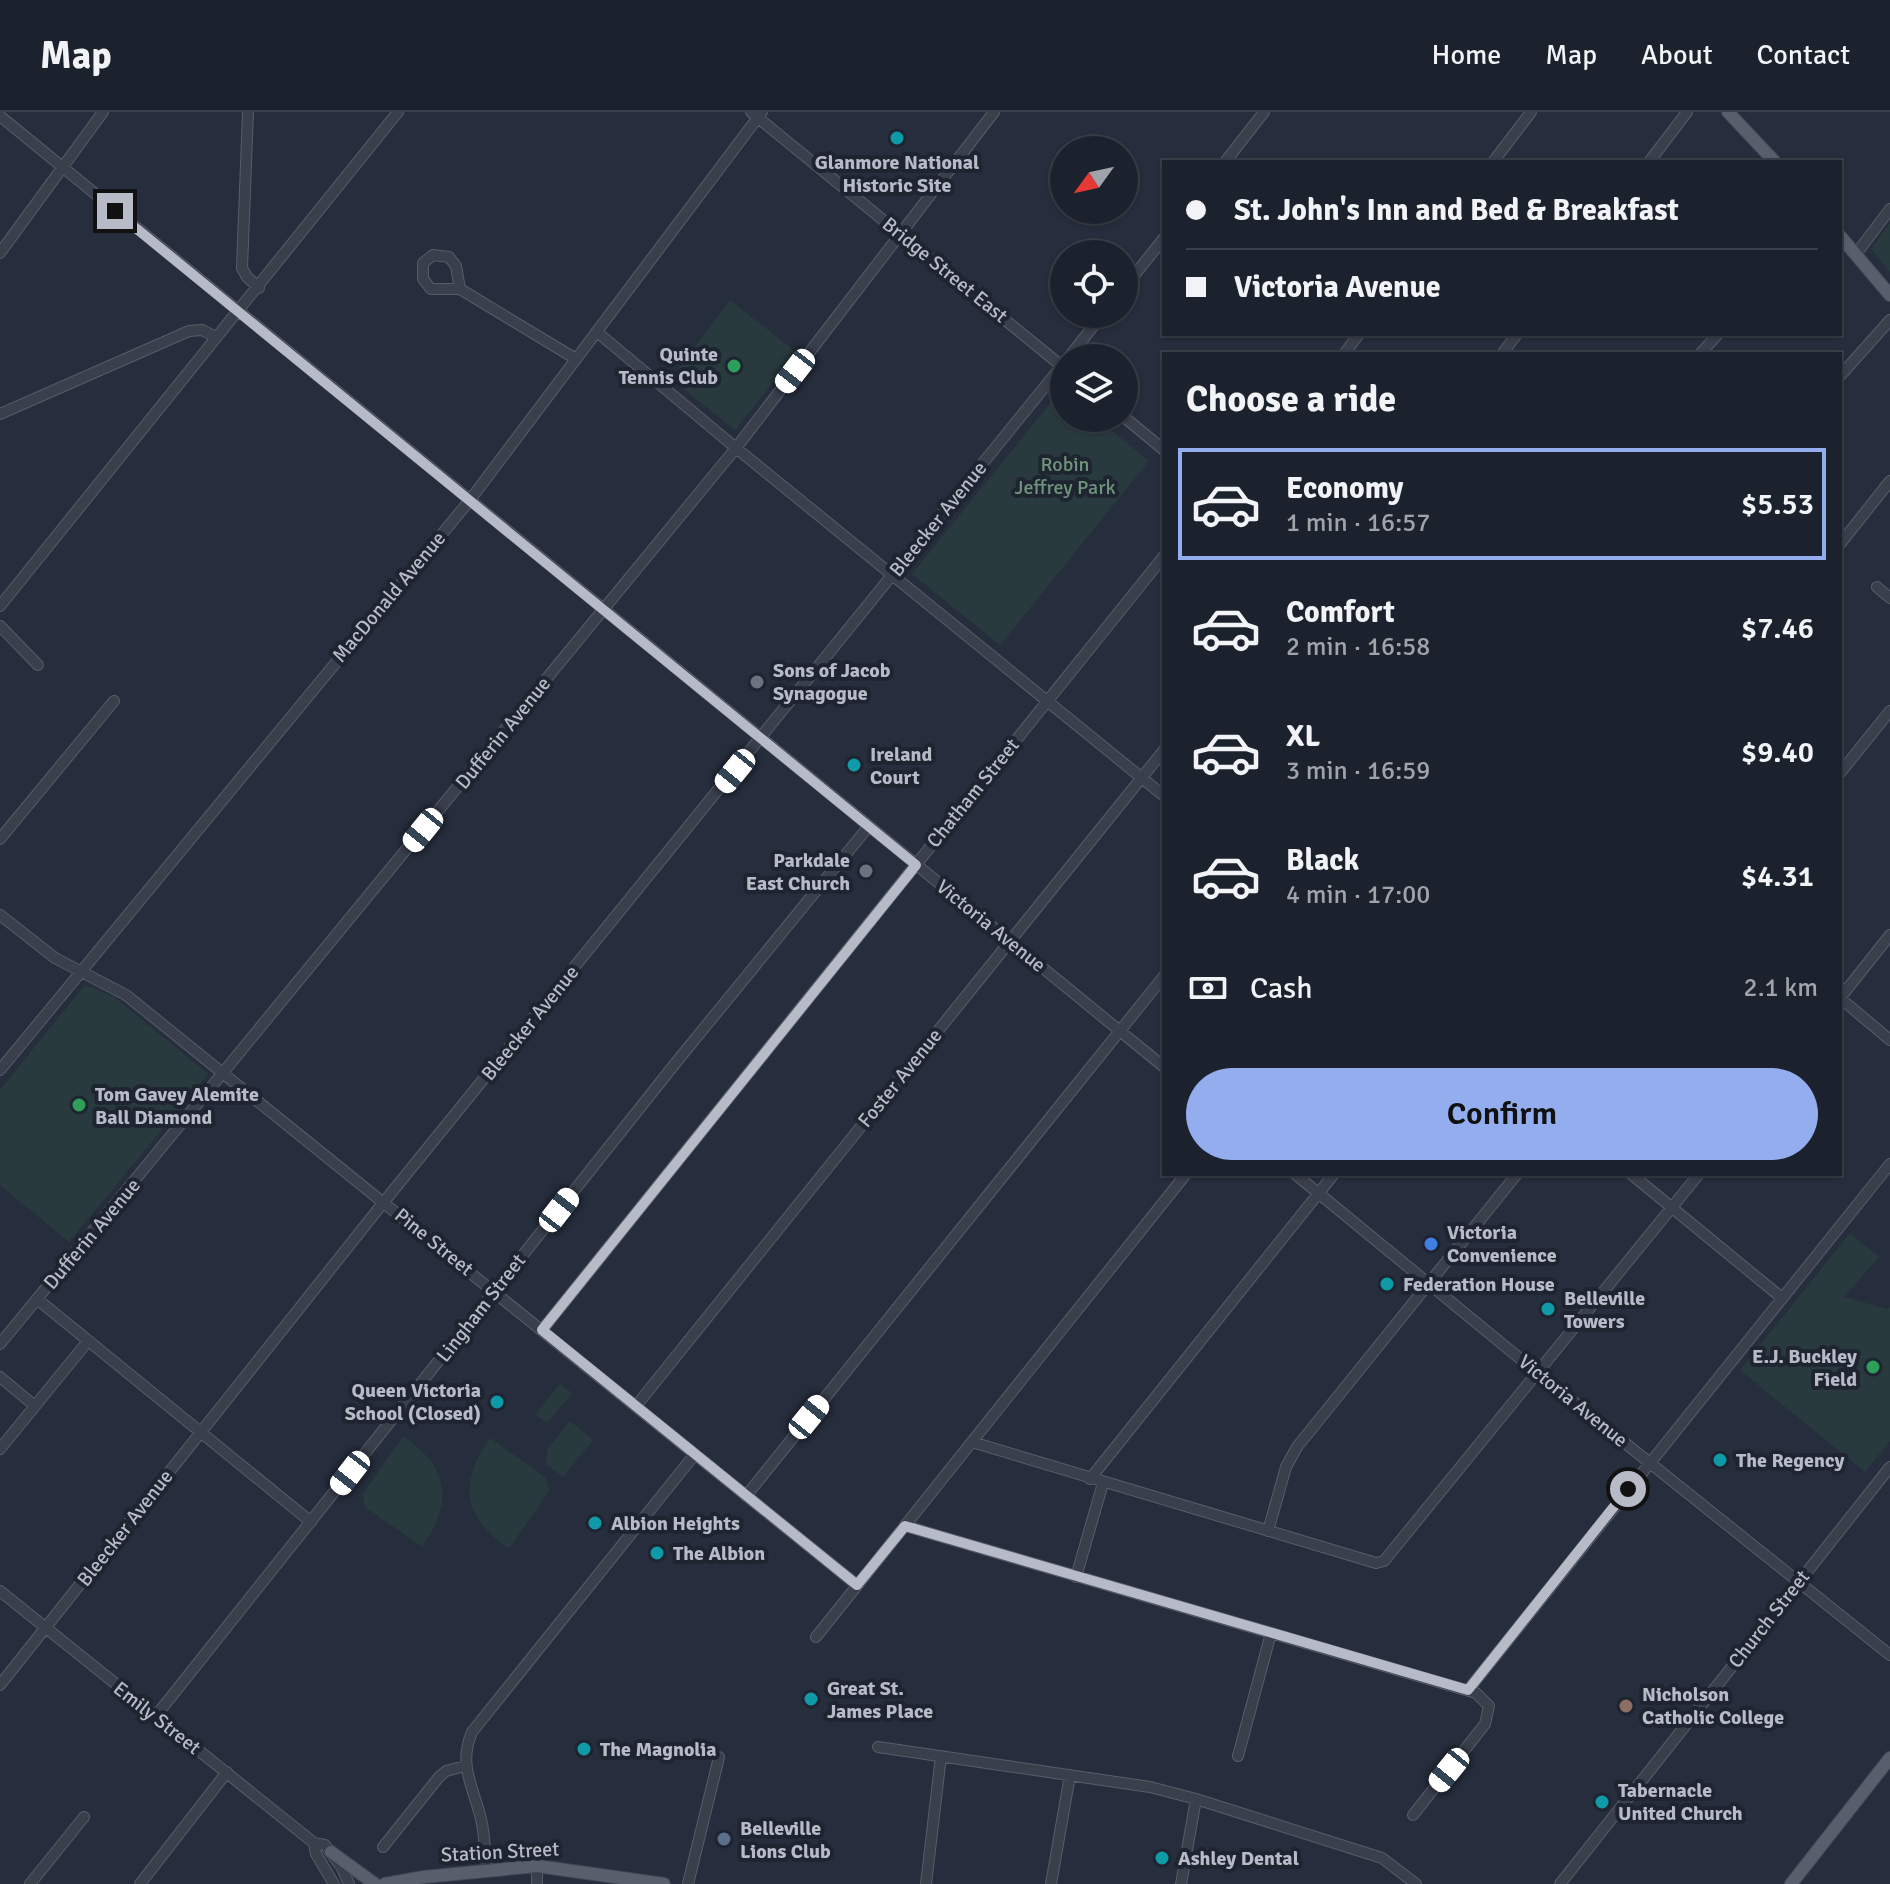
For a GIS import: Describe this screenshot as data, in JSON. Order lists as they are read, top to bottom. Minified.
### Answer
{"streets":{"main road":["Station Street"],"street":["Bridge Street East","Bleecker Avenue","MacDonald Avenue","Dufferin Avenue","Chatham Street","Victoria Avenue","Foster Avenue","Pine Street","Lingham Street","Church Street","Emily Street"]},"crossings":[["Bridge Street East","MacDonald Avenue"],["Bridge Street East","Dufferin Avenue"],["Bleecker Avenue","Victoria Avenue"],["Bleecker Avenue","Pine Street"],["Bleecker Avenue","Emily Street"],["MacDonald Avenue","Victoria Avenue"],["MacDonald Avenue","Pine Street"],["Dufferin Avenue","Victoria Avenue"],["Dufferin Avenue","Pine Street"],["Chatham Street","Victoria Avenue"],["Chatham Street","Pine Street"],["Victoria Avenue","Foster Avenue"],["Victoria Avenue","Lingham Street"],["Victoria Avenue","Church Street"],["Foster Avenue","Pine Street"],["Pine Street","Lingham Street"],["Lingham Street","Emily Street"]],"parks":["Robin Jeffrey Park"],"places":["Glanmore National Historic Site","Quinte Tennis Club","Sons of Jacob Synagogue","Ireland Court","Parkdale East Church","Tom Gavey Alemite Ball Diamond","Victoria Convenience","Federation House","Belleville Towers","E.J. Buckley Field","Queen Victoria School (Closed)","The Regency","Albion Heights","The Albion","Great St. James Place","Nicholson Catholic College","The Magnolia","Tabernacle United Church","Belleville Lions Club","Ashley Dental"],"north":"bottom left","page":{"header":"Map","nav":["Home","Map","About","Contact"],"banner":["St. John's Inn and Bed & Breakfast","Victoria Avenue"],"heading":"Choose a ride","list":[{"name":"Economy","note":"1 min · 16:57","value":"$5.53"},{"name":"Comfort","note":"2 min · 16:58","value":"$7.46"},{"name":"XL","note":"3 min · 16:59","value":"$9.40"},{"name":"Black","note":"4 min · 17:00","value":"$4.31"}],"pay":["Cash","2.1 km"],"buttons":"Confirm"}}
